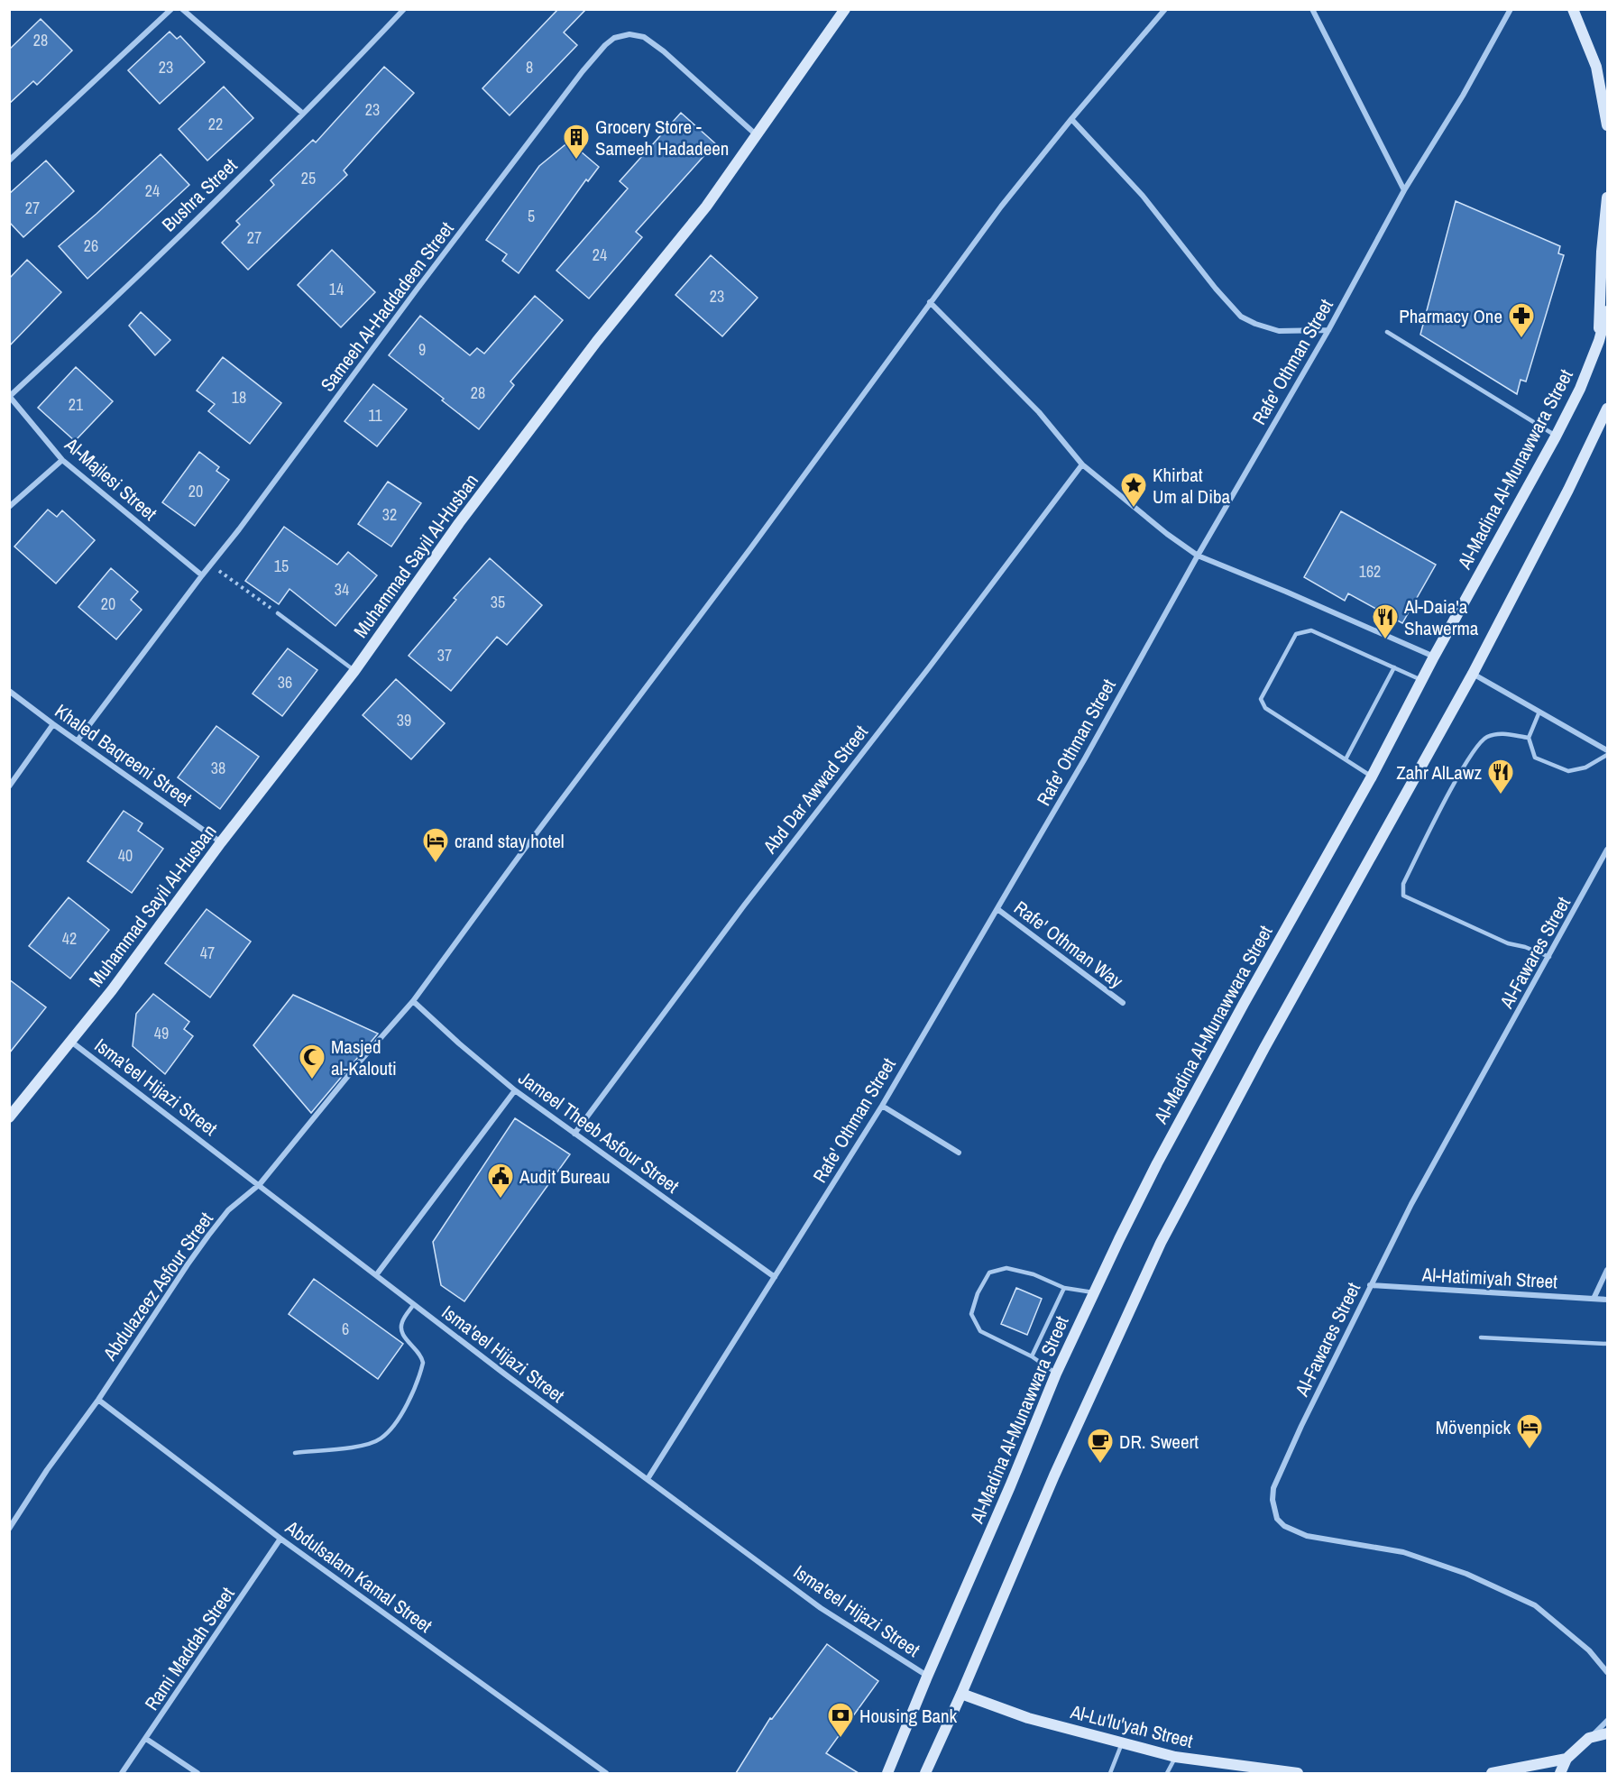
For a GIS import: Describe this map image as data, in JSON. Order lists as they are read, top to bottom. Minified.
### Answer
{"streets":{"main road":["Al-Madina Al-Munawwara Street","Muhammad Sayil Al-Husban","Al-Lu'lu'yah Street"],"street":["Bushra Street","Sameeh Al-Haddadeen Street","Rafe' Othman Street","Al-Majlesi Street","Khaled Baqreeni Street","Abd Dar Awwad Street","Rafe' Othman Way","Al-Fawares Street","Isma'eel Hijazi Street","Jameel Theeb Asfour Street","Al-Hatimiyah Street","Abdulazeez Asfour Street","Abdulsalam Kamal Street","Rami Maddah Street"]},"crossings":[["Bushra Street","Al-Majlesi Street"],["Sameeh Al-Haddadeen Street","Al-Majlesi Street"],["Sameeh Al-Haddadeen Street","Muhammad Sayil Al-Husban"],["Sameeh Al-Haddadeen Street","Khaled Baqreeni Street"],["Rafe' Othman Street","Rafe' Othman Way"],["Rafe' Othman Street","Isma'eel Hijazi Street"],["Rafe' Othman Street","Jameel Theeb Asfour Street"],["Al-Madina Al-Munawwara Street","Isma'eel Hijazi Street"],["Muhammad Sayil Al-Husban","Khaled Baqreeni Street"],["Muhammad Sayil Al-Husban","Isma'eel Hijazi Street"],["Abd Dar Awwad Street","Jameel Theeb Asfour Street"],["Al-Fawares Street","Al-Hatimiyah Street"],["Isma'eel Hijazi Street","Abdulazeez Asfour Street"],["Jameel Theeb Asfour Street","Abdulazeez Asfour Street"],["Abdulazeez Asfour Street","Abdulsalam Kamal Street"],["Abdulsalam Kamal Street","Rami Maddah Street"]],"places":{"building":["Grocery Store - Sameeh Hadadeen"],"pharmacy":["Pharmacy One"],"place":["Khirbat Um al Diba"],"restaurant":["Al-Daia'a Shawerma","Zahr AlLawz"],"hotel":["crand stay hotel","Mövenpick"],"mosque":["Masjed al-Kalouti"],"public building":["Audit Bureau"],"cafe":["DR. Sweert"],"bank":["Housing Bank"]},"house_numbers":["28","23","8","23","22","25","24","27","5","27","26","24","14","23","9","28","18","21","11","20","32","15","162","34","35","20","37","36","39","38","40","42","47","49","6"]}
